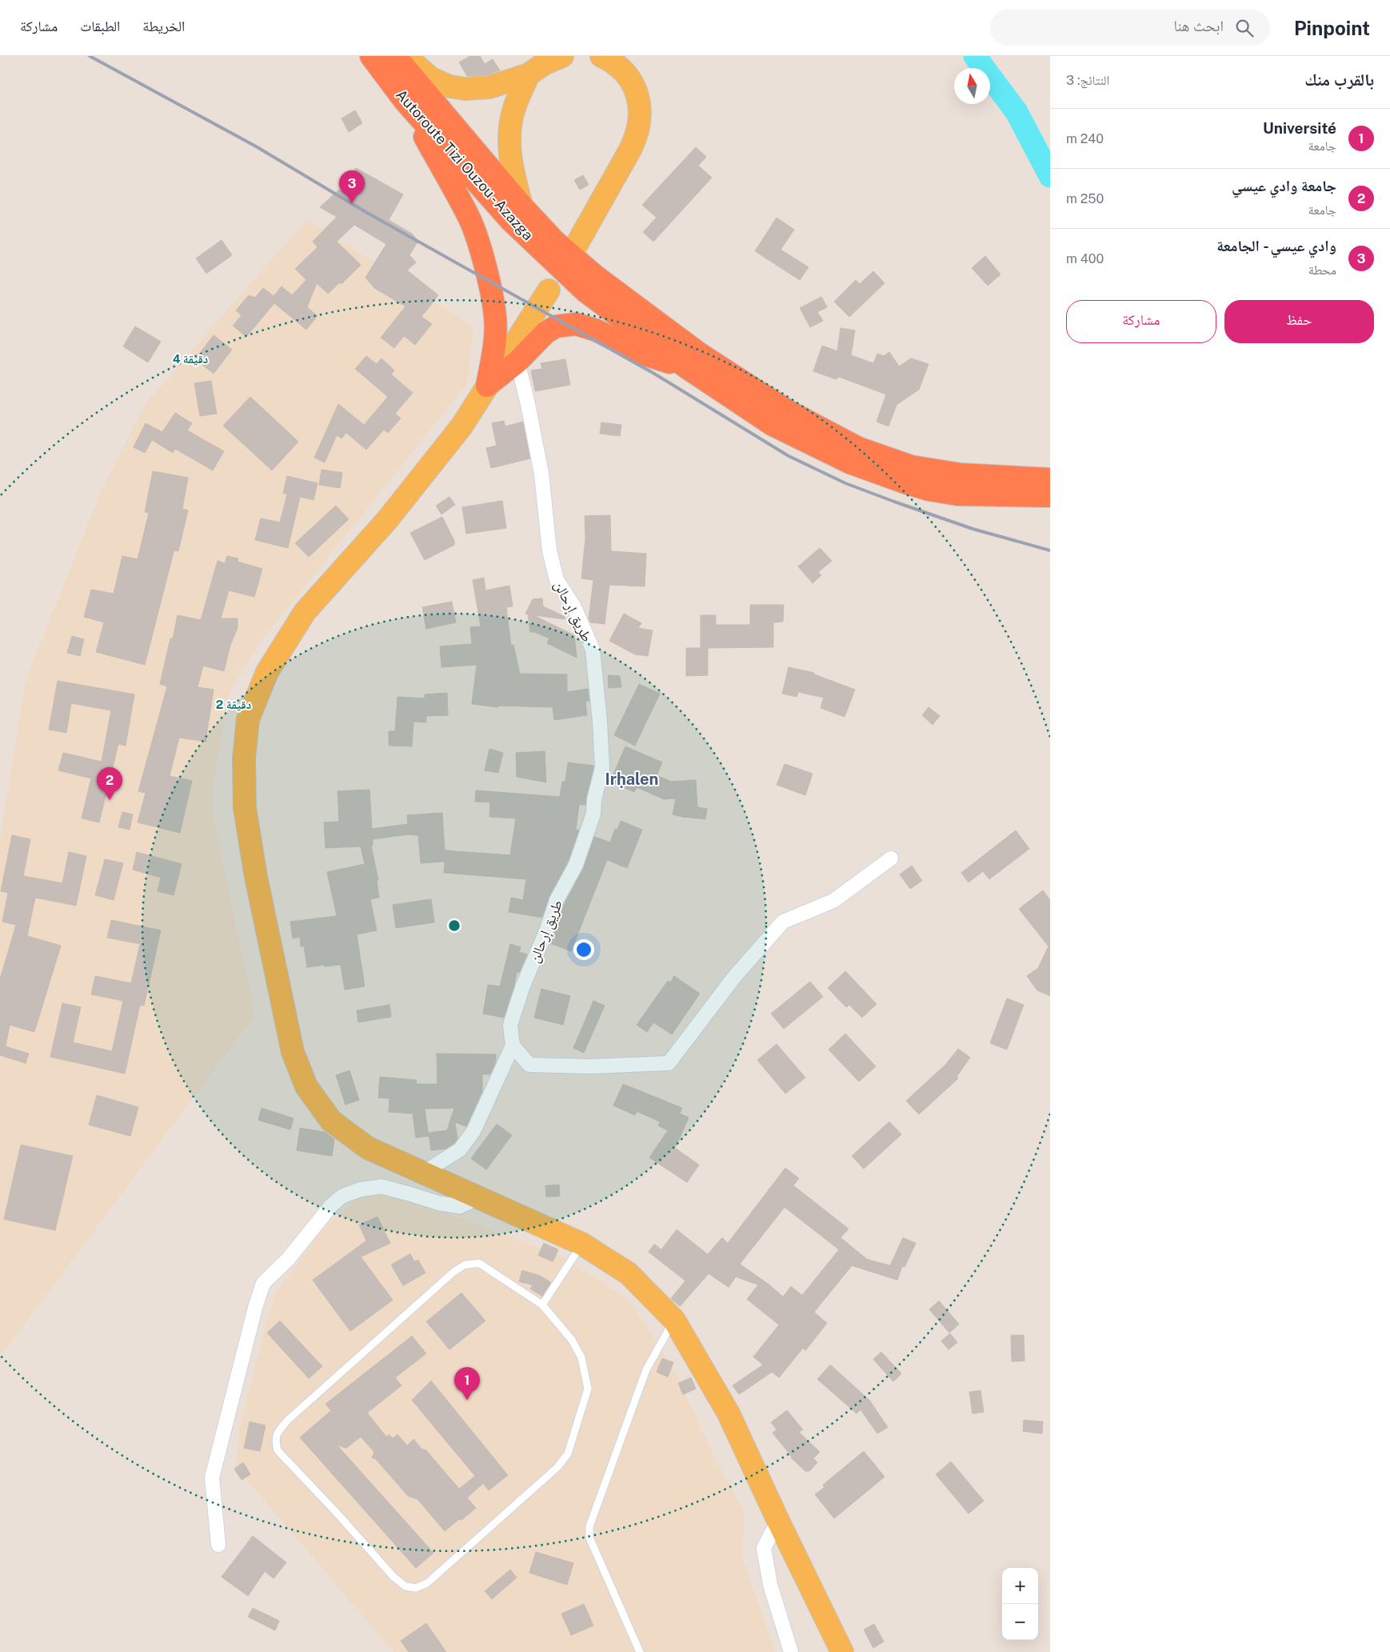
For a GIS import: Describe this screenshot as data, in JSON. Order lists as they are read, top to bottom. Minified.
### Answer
{"streets":{"highway":["Autoroute Tizi Ouzou - Azazga"],"street":["طريق إرحالن"]},"districts":["Irḥalen"],"north":"top","page":{"header":"Pinpoint","search":"ابحث هنا","nav":["الخريطة","الطبقات","مشاركة"],"heading":["بالقرب منك","النتائج: 3"],"list":[{"mark":"1","name":"Université","note":"جامعة","value":"240 m"},{"mark":"2","name":"جامعة وادي عيسي","note":"جامعة","value":"250 m"},{"mark":"3","name":"وادي عيسي - الجامعة","note":"محطة","value":"400 m"}],"pins":["3","2","1"],"buttons":["حفظ","مشاركة"],"map_buttons":["+","−"]},"rings":["4 دقيقة","2 دقيقة"]}
